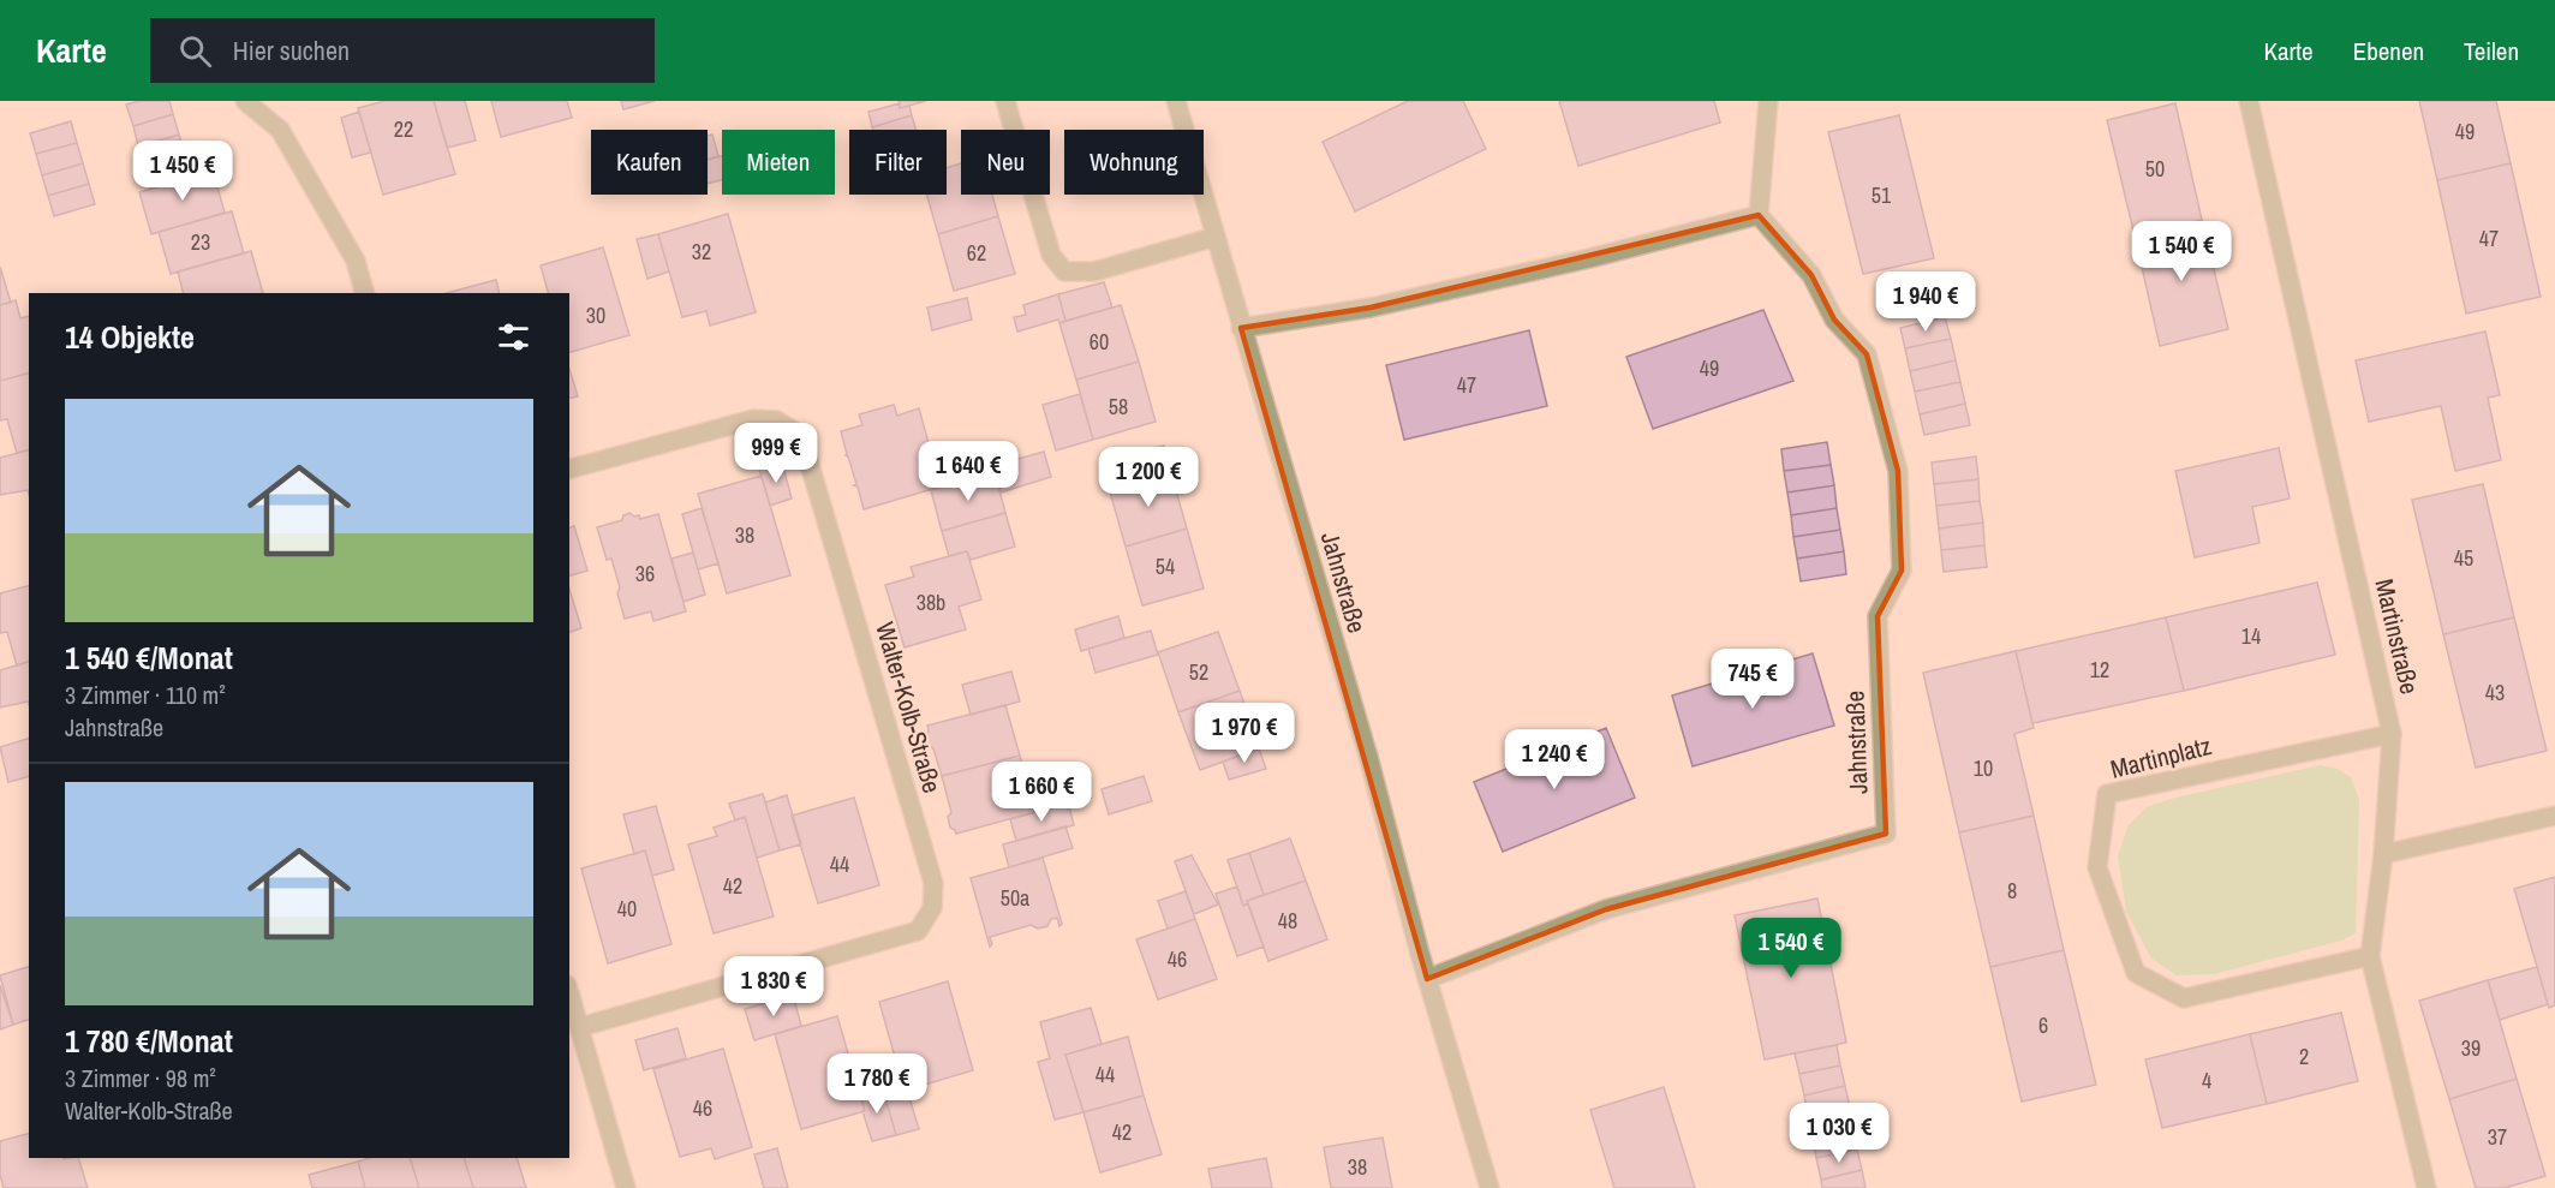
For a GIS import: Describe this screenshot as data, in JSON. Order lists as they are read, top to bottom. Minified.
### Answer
{"streets":{"street":["Jahnstraße","Martinstraße","Walter-Kolb-Straße","Martinplatz"]},"crossings":[["Martinstraße","Martinplatz"]],"house_numbers":["22","49","50","51","47","23","32","62","30","60","49","47","58","38","45","54","36","38b","14","12","52","43","10","44","42","8","50a","40","48","46","6","39","2","44","4","46","42","37","38"],"page":{"header":"Karte","search":"Hier suchen","nav":["Karte","Ebenen","Teilen"],"chip":["Kaufen","Mieten","Filter","Neu","Wohnung"],"price":["1 450 €","1 540 €","1 940 €","999 €","1 640 €","1 200 €","745 €","1 970 €","1 240 €","1 660 €","1 540 €","1 830 €","1 780 €","1 030 €"],"heading":"14 Objekte","list":[{"name":"1 540 €/Monat","note":"3 Zimmer · 110 m² · Jahnstraße"},{"name":"1 780 €/Monat","note":"3 Zimmer · 98 m² · Walter-Kolb-Straße"}]}}
